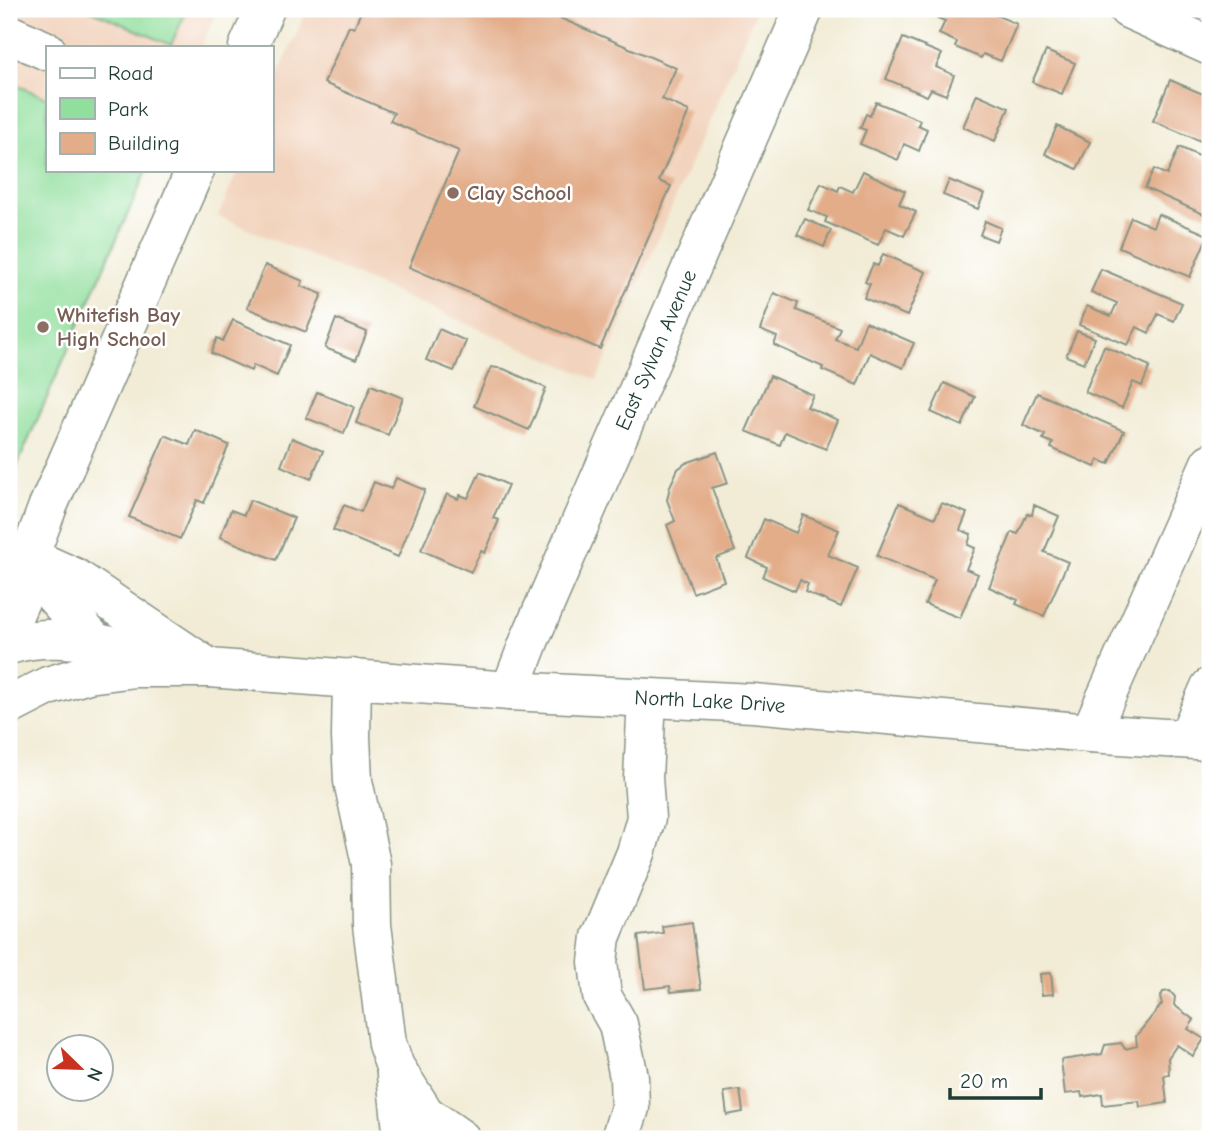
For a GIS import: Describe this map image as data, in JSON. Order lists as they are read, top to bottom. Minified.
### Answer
{"streets":{"street":["East Sylvan Avenue","North Lake Drive"]},"crossings":[["East Sylvan Avenue","North Lake Drive"]],"places":["Clay School","Whitefish Bay High School"],"legend":["Road","Park","Building"],"scale_bar":"20 m","north":"bottom right"}
